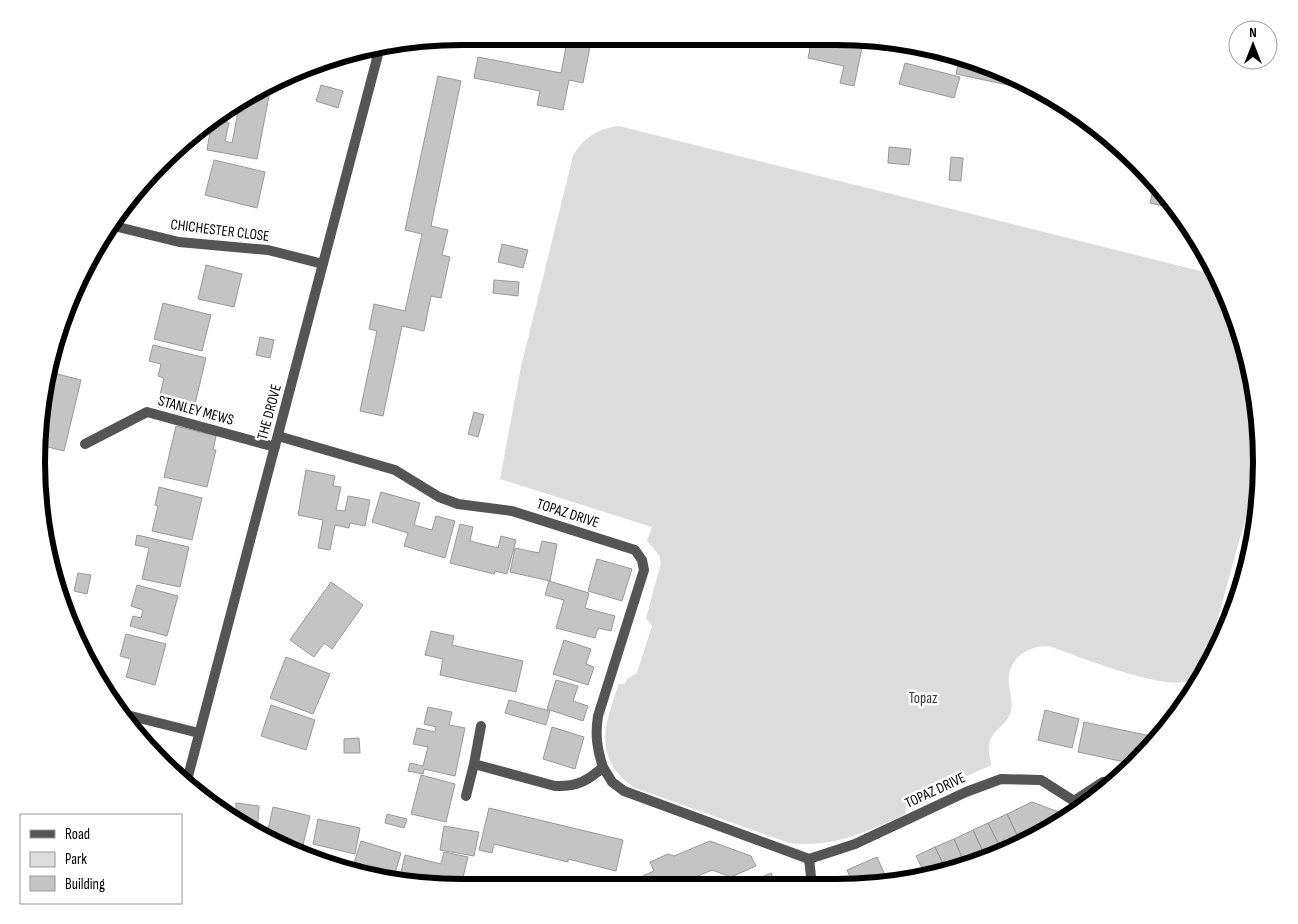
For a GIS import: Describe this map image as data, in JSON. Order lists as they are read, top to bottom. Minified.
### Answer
{"streets":{"street":["CHICHESTER CLOSE","STANLEY MEWS","THE DROVE","TOPAZ DRIVE"]},"crossings":[["CHICHESTER CLOSE","THE DROVE"],["STANLEY MEWS","THE DROVE"],["THE DROVE","TOPAZ DRIVE"]],"parks":["Topaz"],"legend":["Road","Park","Building"],"north":"top"}
